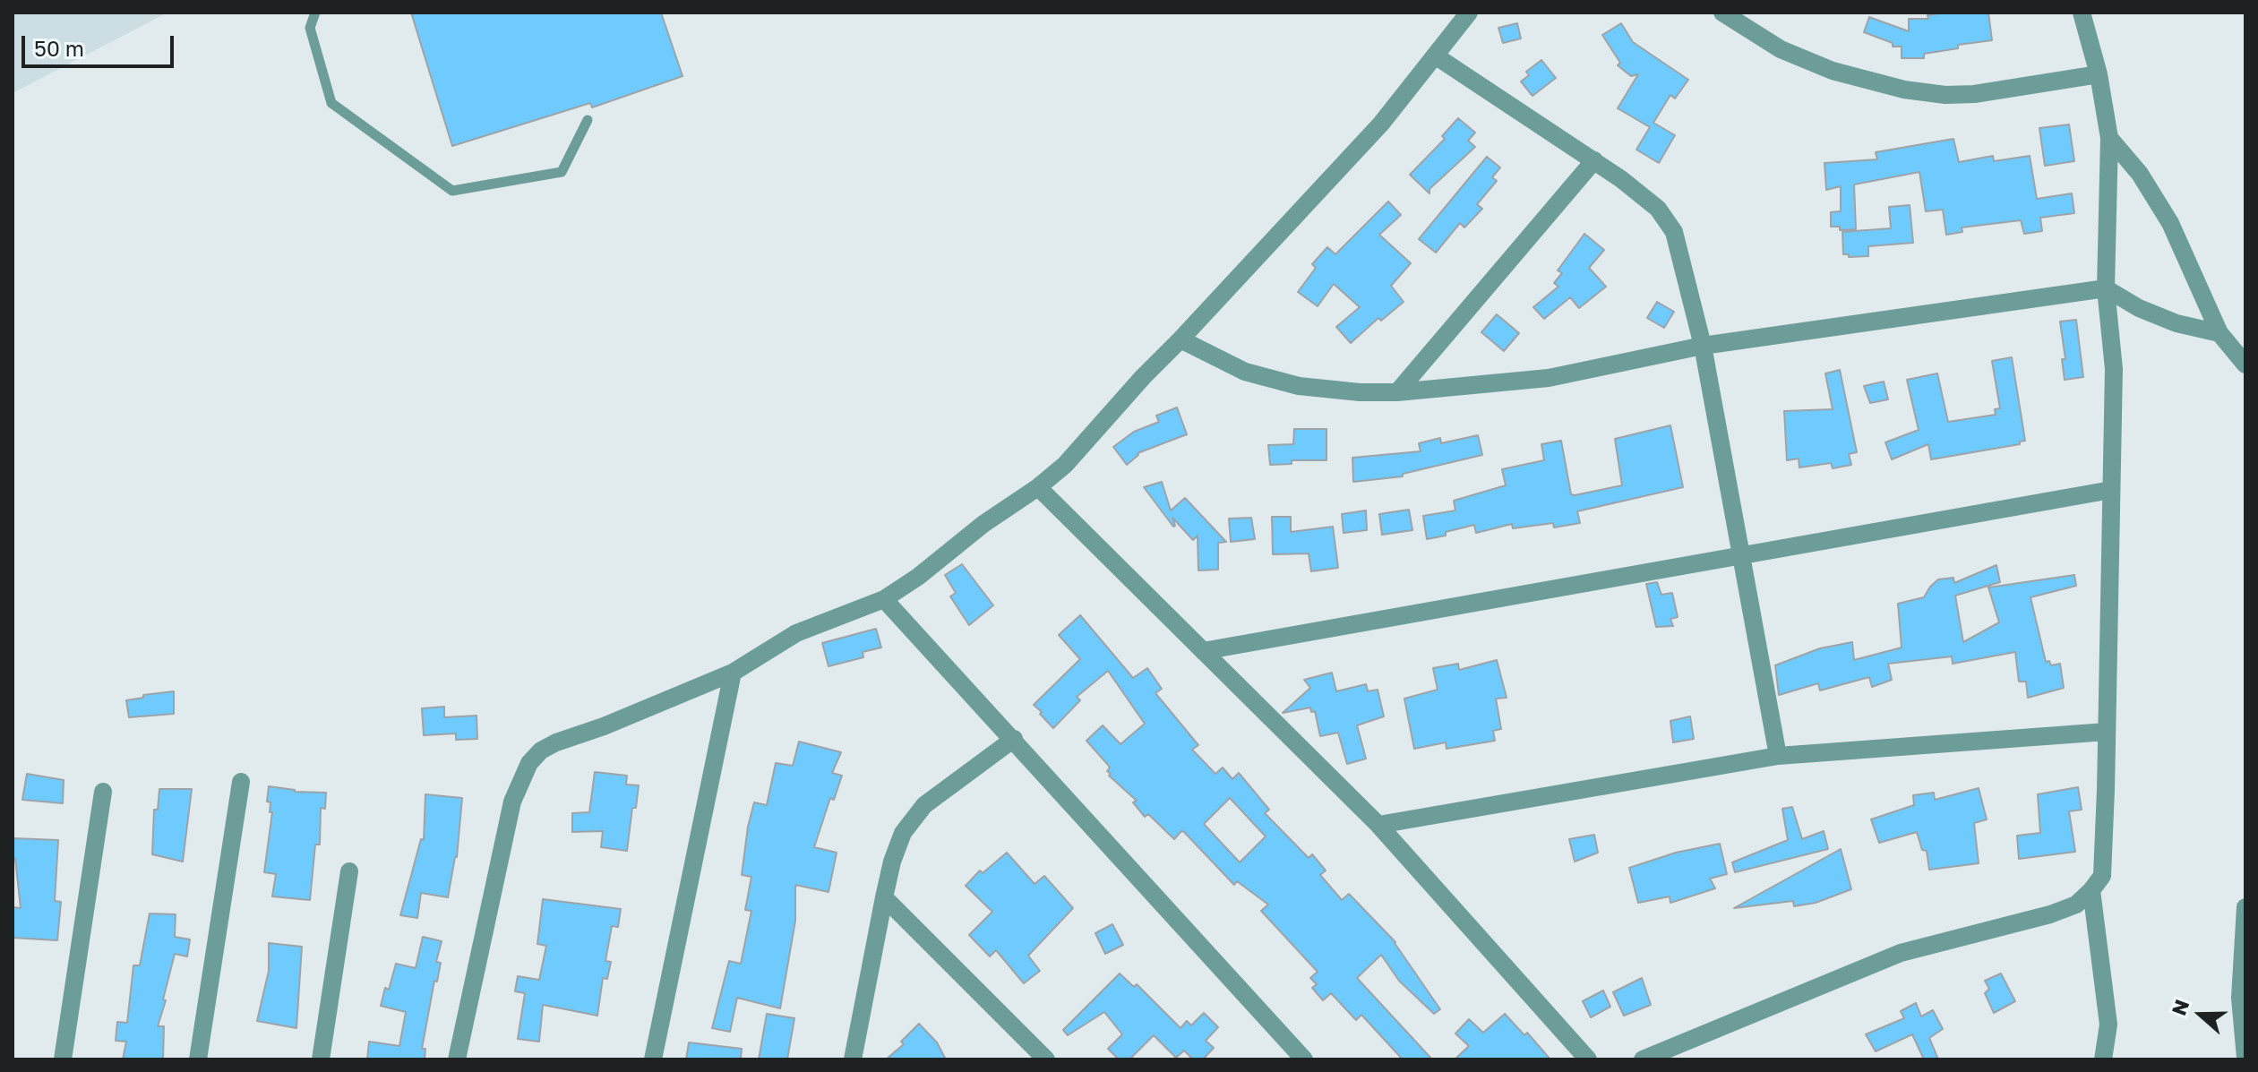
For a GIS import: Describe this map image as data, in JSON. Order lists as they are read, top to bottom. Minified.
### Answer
{"scale_bar":"50 m","north":"left"}
